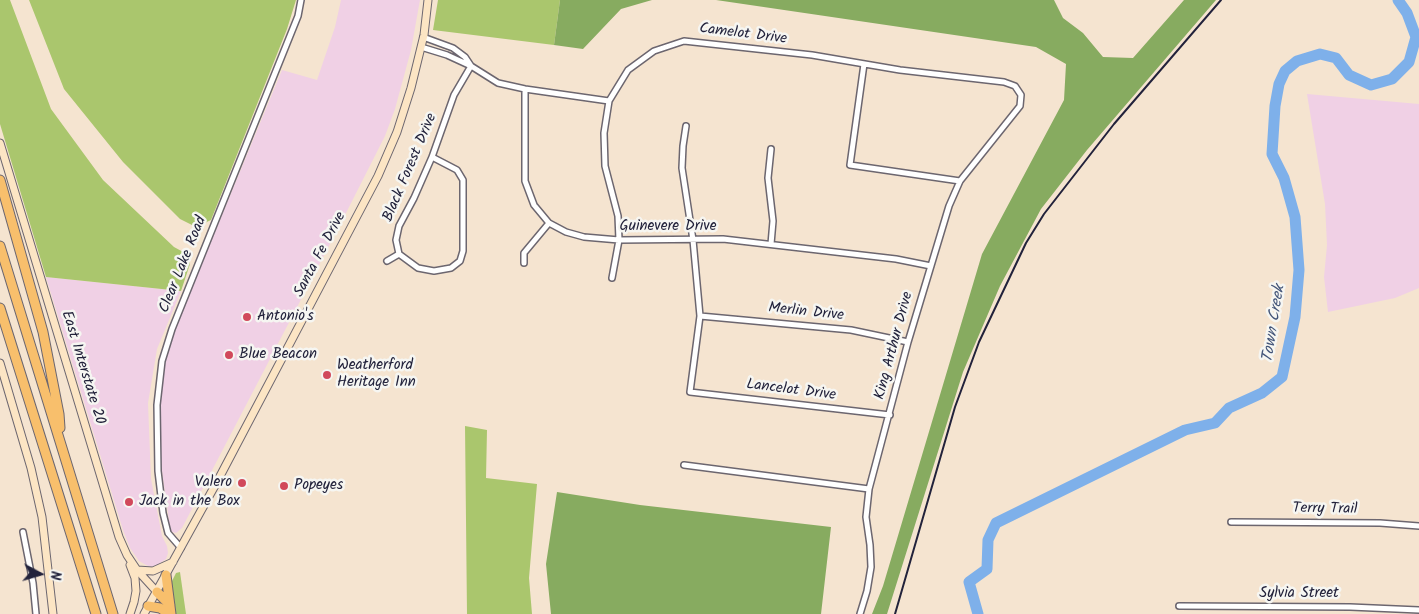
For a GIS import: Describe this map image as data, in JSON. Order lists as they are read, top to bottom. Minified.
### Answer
{"streets":{"main road":["Santa Fe Drive","East Interstate 20"],"street":["Camelot Drive","Black Forest Drive","Guinevere Drive","Clear Lake Road","Merlin Drive","King Arthur Drive","Lancelot Drive","Terry Trail","Sylvia Street"]},"crossings":[["Camelot Drive","Guinevere Drive"],["Camelot Drive","King Arthur Drive"],["Guinevere Drive","King Arthur Drive"],["Santa Fe Drive","Clear Lake Road"],["Santa Fe Drive","East Interstate 20"],["Merlin Drive","King Arthur Drive"],["Merlin Drive","Lancelot Drive"],["King Arthur Drive","Lancelot Drive"]],"water":["Town Creek"],"places":["Antonio's","Blue Beacon","Weatherford Heritage Inn","Valero","Popeyes","Jack in the Box"],"north":"right"}
